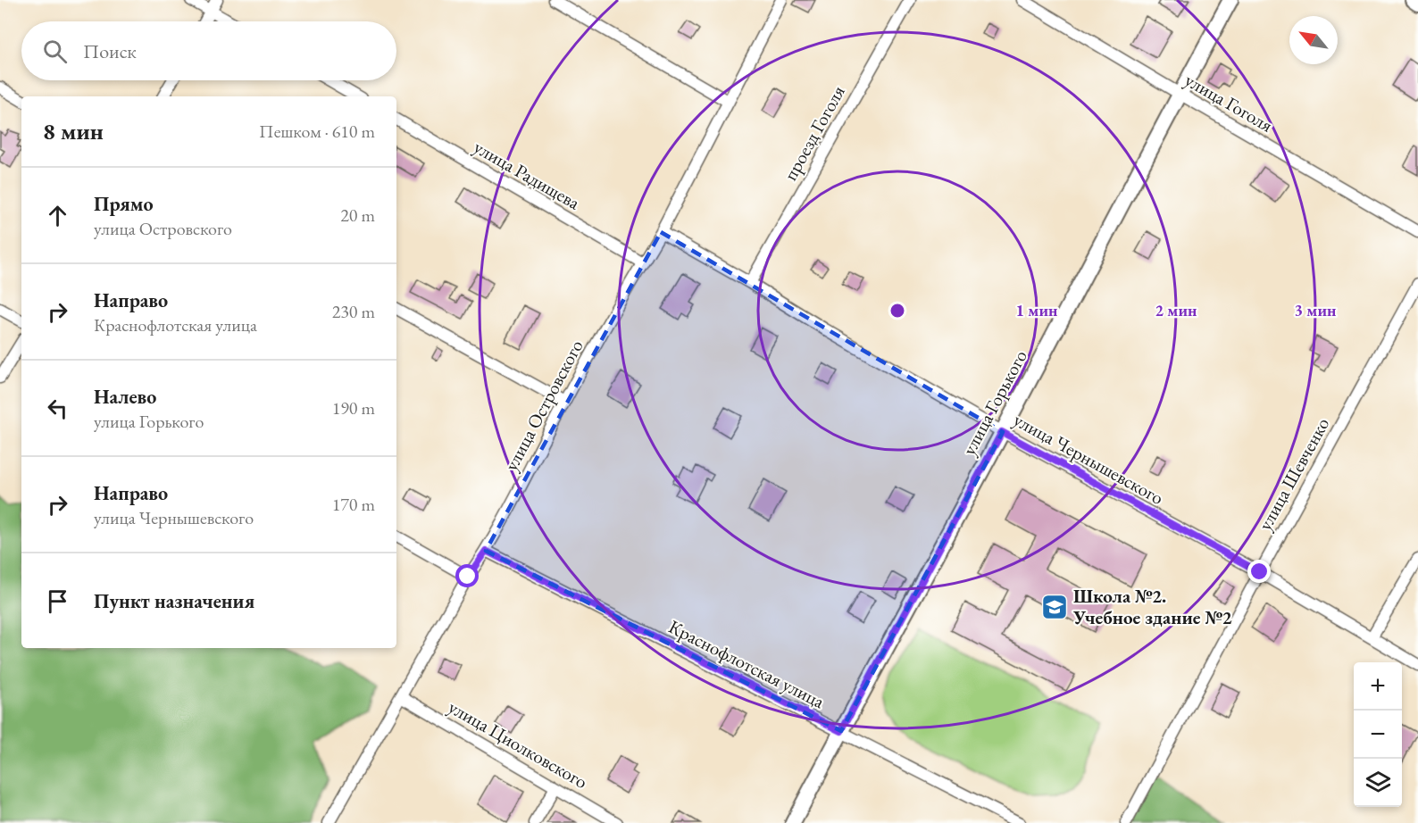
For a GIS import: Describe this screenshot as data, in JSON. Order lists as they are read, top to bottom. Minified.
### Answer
{"streets":{"street":["улица Гоголя","проезд Гоголя","улица Радищева","улица Горького","улица Островского","улица Чернышевского","улица Шевченко","Краснофлотская улица","улица Циолковского"]},"crossings":[["улица Гоголя","улица Горького"],["проезд Гоголя","улица Чернышевского"],["улица Радищева","улица Островского"],["улица Горького","улица Чернышевского"],["улица Горького","Краснофлотская улица"],["улица Островского","улица Чернышевского"],["улица Островского","Краснофлотская улица"],["улица Островского","улица Циолковского"],["улица Чернышевского","улица Шевченко"]],"places":{"school or university":["Школа №2. Учебное здание №2"]},"north":"top left","page":{"search":"Поиск","heading":["8 мин","Пешком · 610 m"],"list":[["Прямо","улица Островского","20 m"],["Направо","Краснофлотская улица","230 m"],["Налево","улица Горького","190 m"],["Направо","улица Чернышевского","170 m"],"Пункт назначения"],"map_buttons":["+","−"]},"rings":["1 мин","2 мин","3 мин"]}
